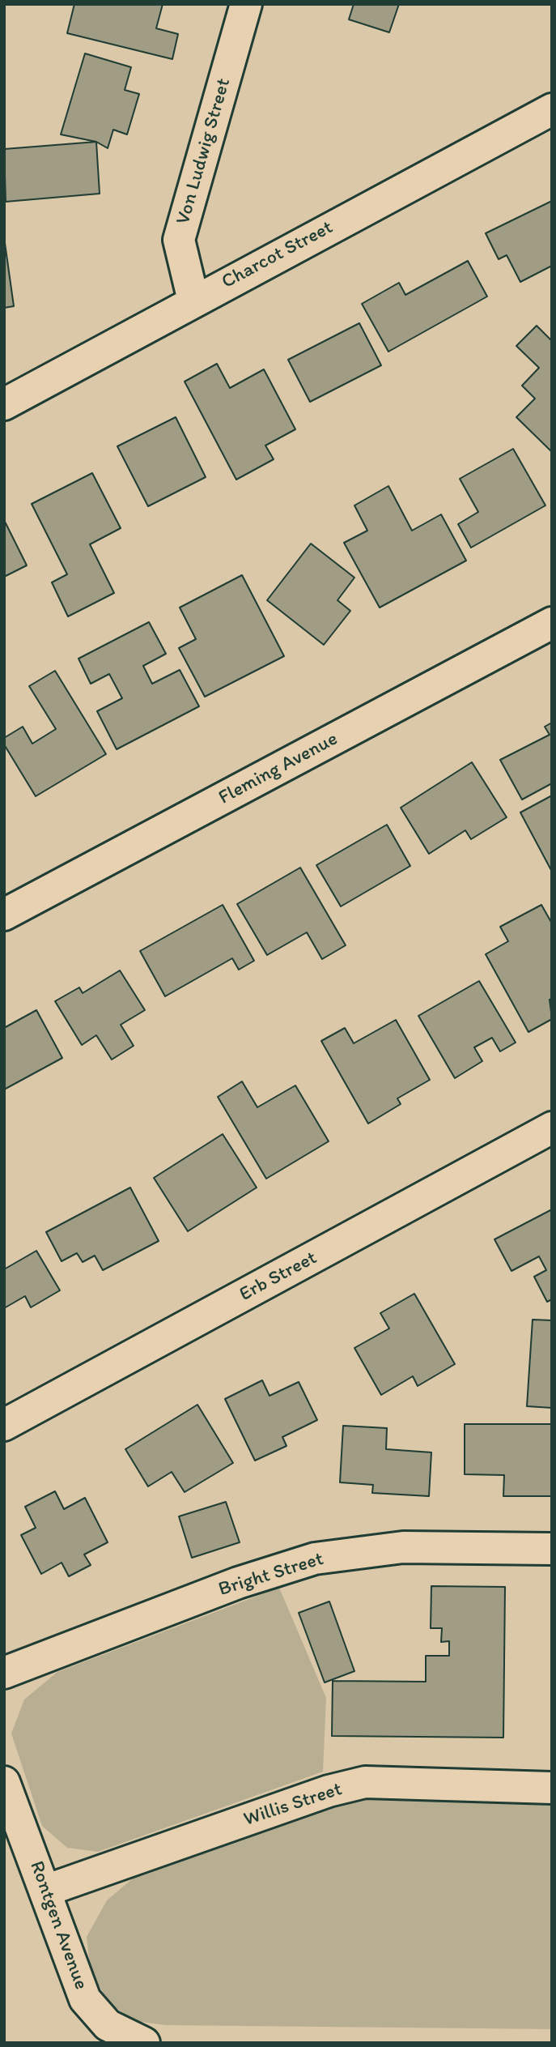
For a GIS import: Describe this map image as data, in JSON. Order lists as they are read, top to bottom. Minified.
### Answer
{"streets":{"street":["Von Ludwig Street","Charcot Street","Fleming Avenue","Erb Street","Bright Street","Willis Street","Rontgen Avenue"]},"crossings":[["Von Ludwig Street","Charcot Street"],["Willis Street","Rontgen Avenue"]]}
